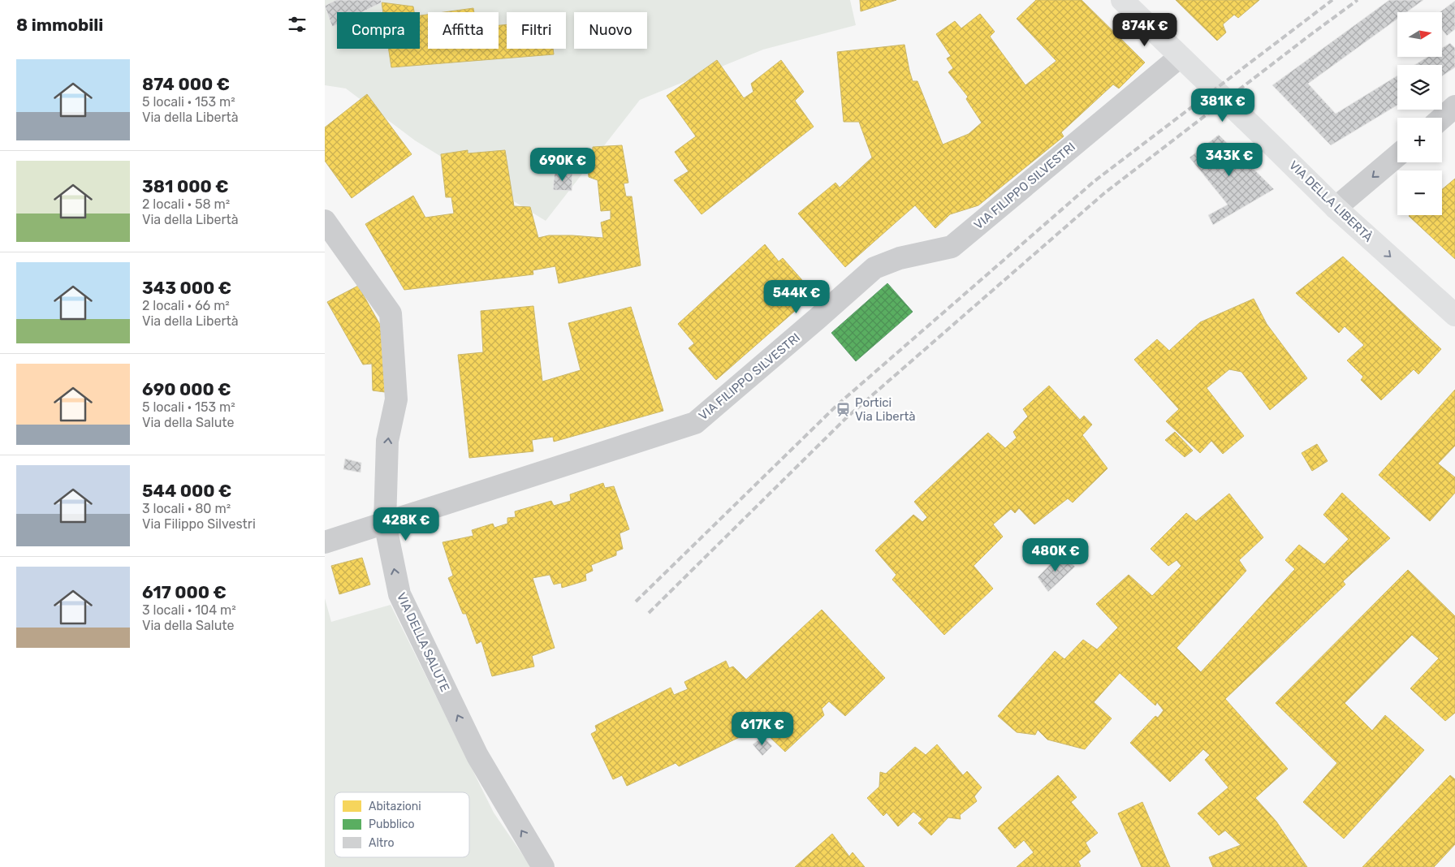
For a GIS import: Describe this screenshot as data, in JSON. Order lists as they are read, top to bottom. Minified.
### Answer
{"streets":{"street":["VIA FILIPPO SILVESTRI","VIA DELLA LIBERTÀ","VIA DELLA SALUTE"]},"crossings":[["VIA FILIPPO SILVESTRI","VIA DELLA LIBERTÀ"],["VIA FILIPPO SILVESTRI","VIA DELLA SALUTE"]],"one_way":["VIA DELLA SALUTE"],"places":{"station":["Portici Via Libertà"]},"legend":["Abitazioni","Pubblico","Altro"],"north":"right","page":{"heading":"8 immobili","map_buttons":["+","−"],"chip":["Compra","Affitta","Filtri","Nuovo"],"price":["874K €","381K €","343K €","690K €","544K €","428K €","480K €","617K €"],"list":[{"name":"874 000 €","note":"5 locali · 153 m² · Via della Libertà"},{"name":"381 000 €","note":"2 locali · 58 m² · Via della Libertà"},{"name":"343 000 €","note":"2 locali · 66 m² · Via della Libertà"},{"name":"690 000 €","note":"5 locali · 153 m² · Via della Salute"},{"name":"544 000 €","note":"3 locali · 80 m² · Via Filippo Silvestri"},{"name":"617 000 €","note":"3 locali · 104 m² · Via della Salute"}]}}
